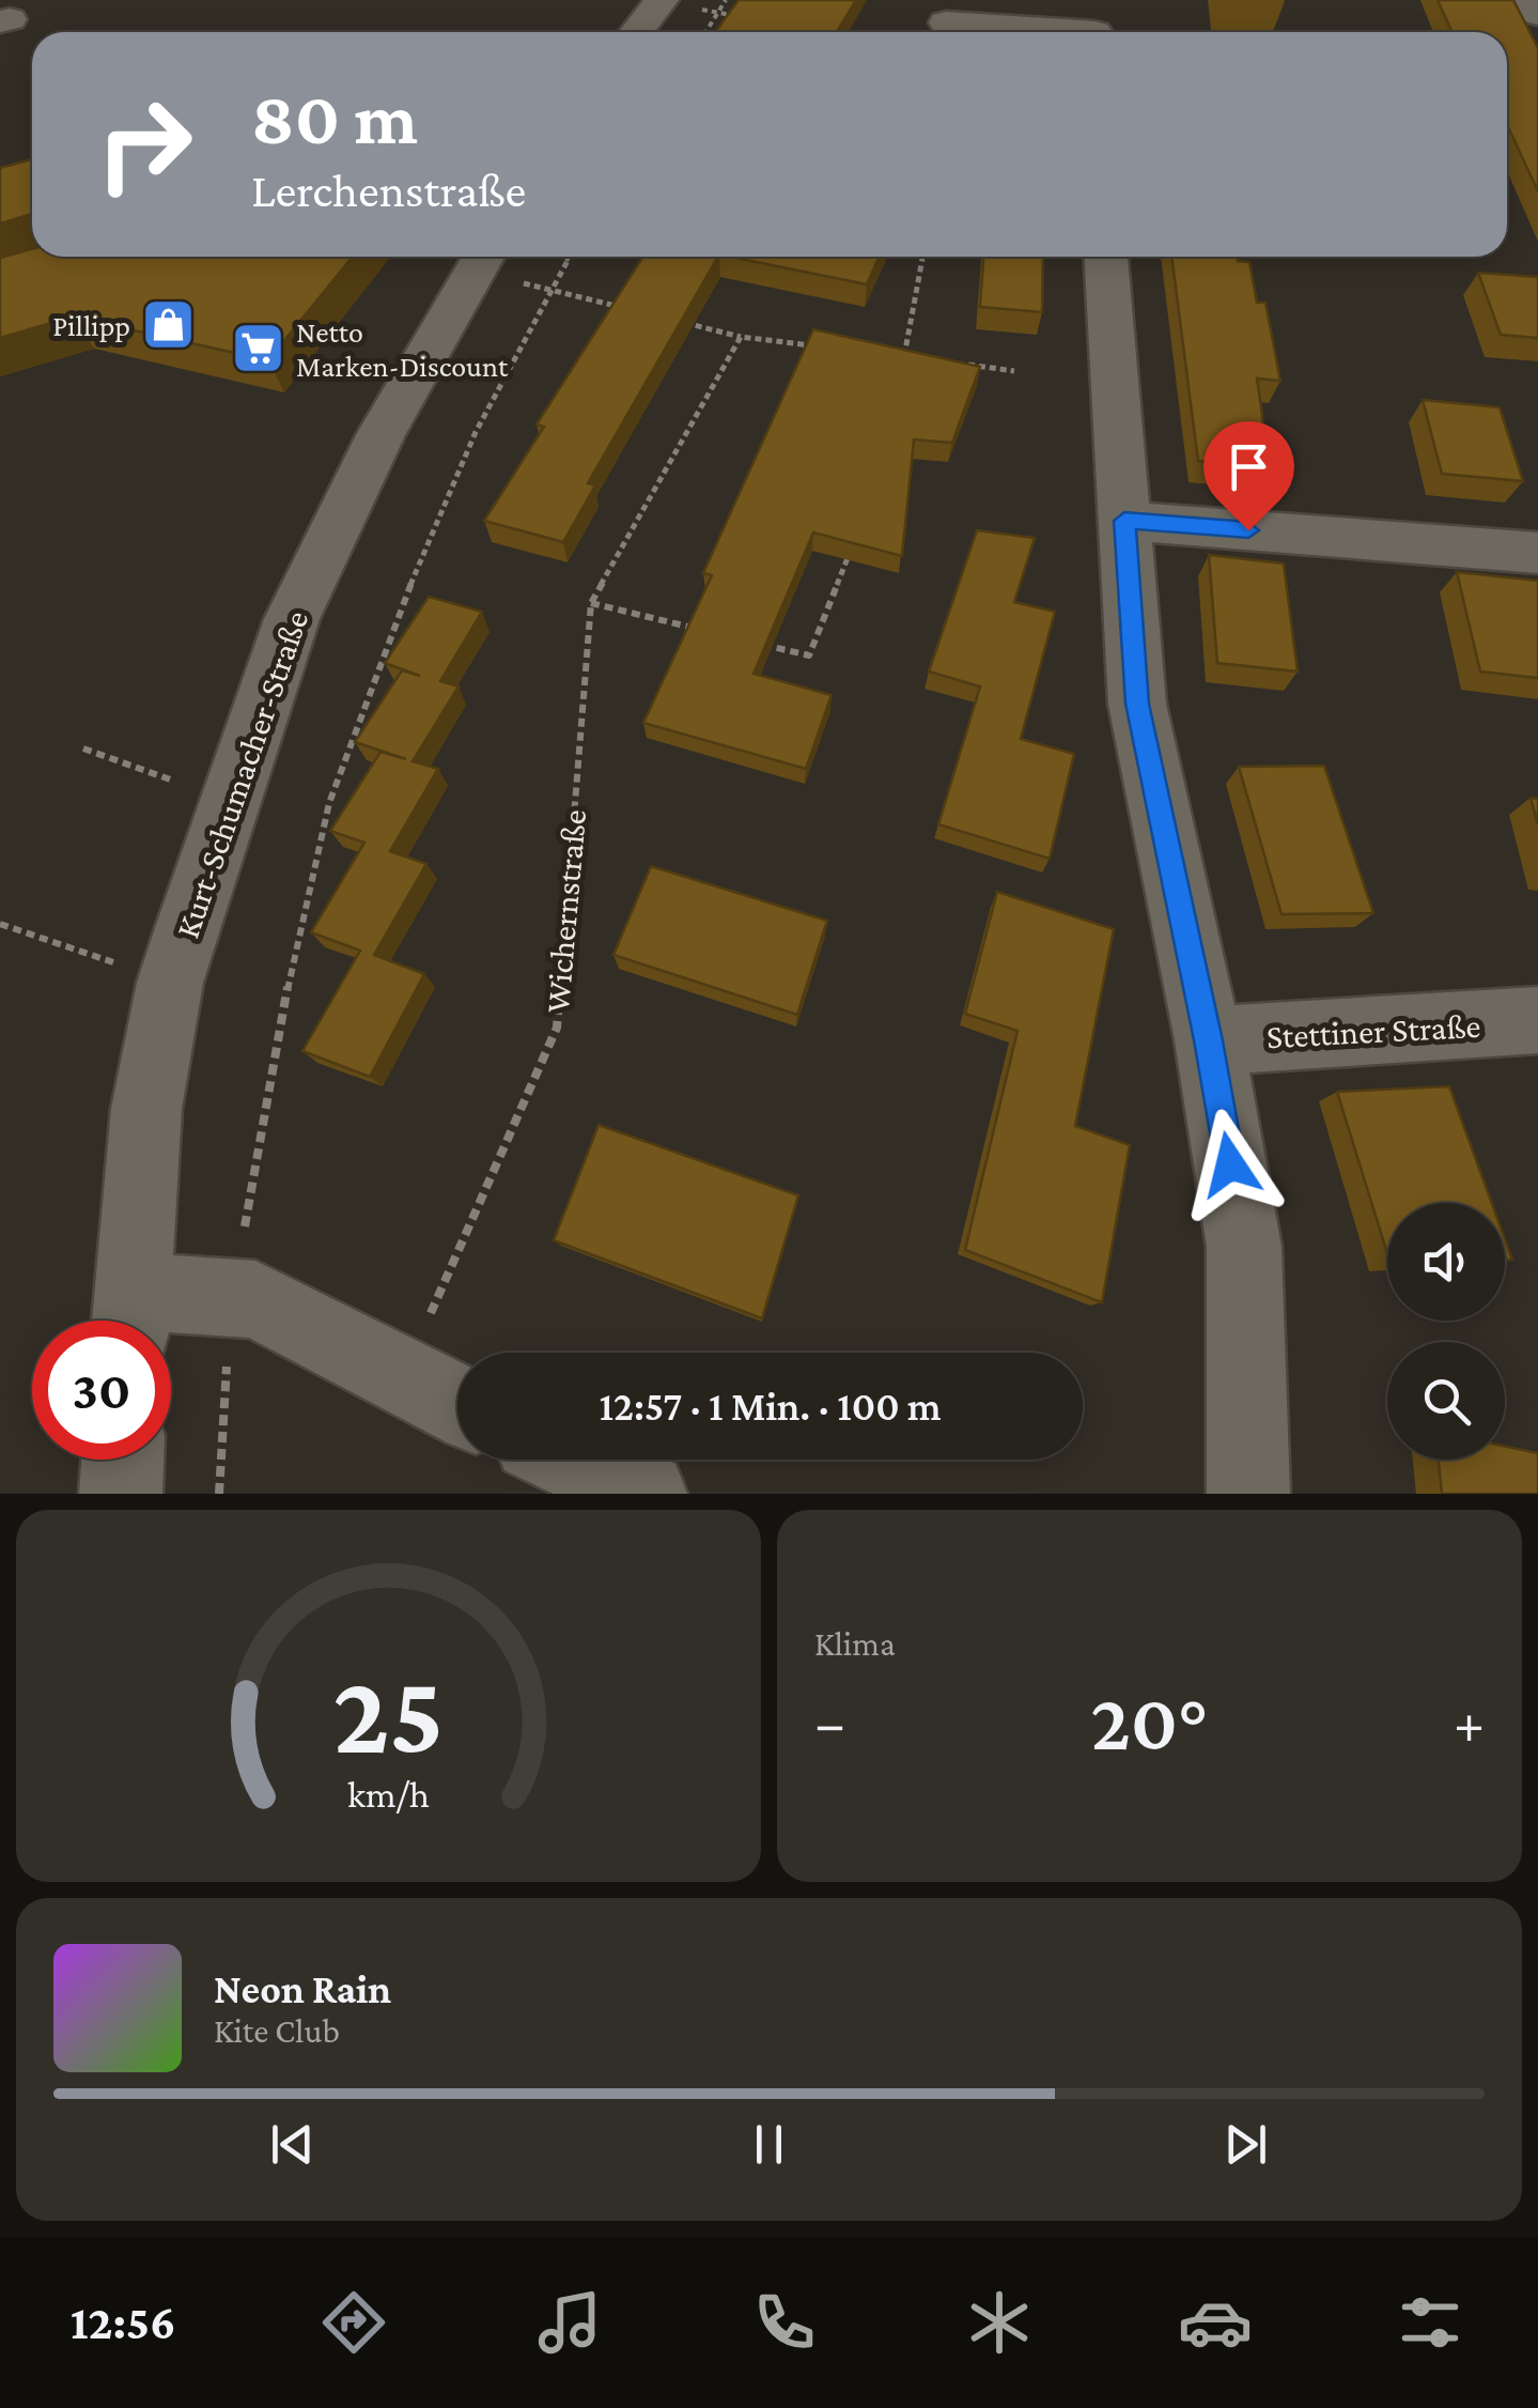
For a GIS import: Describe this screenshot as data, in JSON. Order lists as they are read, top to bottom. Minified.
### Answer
{"streets":{"street":["Kurt-Schumacher-Straße","Stettiner Straße"],"path":["Wichernstraße"]},"places":{"shop":["Pillipp"],"supermarket":["Netto Marken-Discount"]},"page":{"turn":["80 m","Lerchenstraße"],"limit":"30","trip":"12:57 · 1 Min. · 100 m","tile":"Klima","heat":["−","20°","+"],"song":["Neon Rain","Kite Club"],"tabs":"12:56","gauge":["25","km/h"]}}
